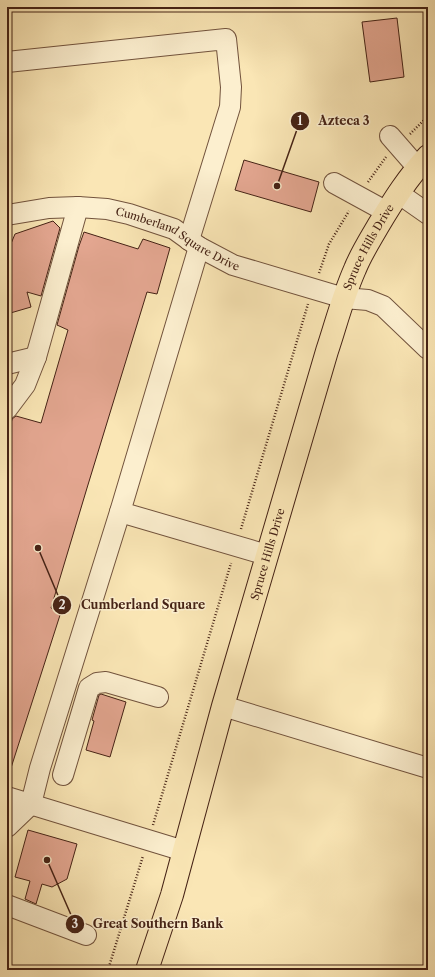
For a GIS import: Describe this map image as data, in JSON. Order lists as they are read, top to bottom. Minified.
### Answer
{"streets":{"main road":["Spruce Hills Drive"],"street":["Cumberland Square Drive"]},"crossings":[["Cumberland Square Drive","Spruce Hills Drive"]],"places":["Azteca 3","Cumberland Square","Great Southern Bank"]}
